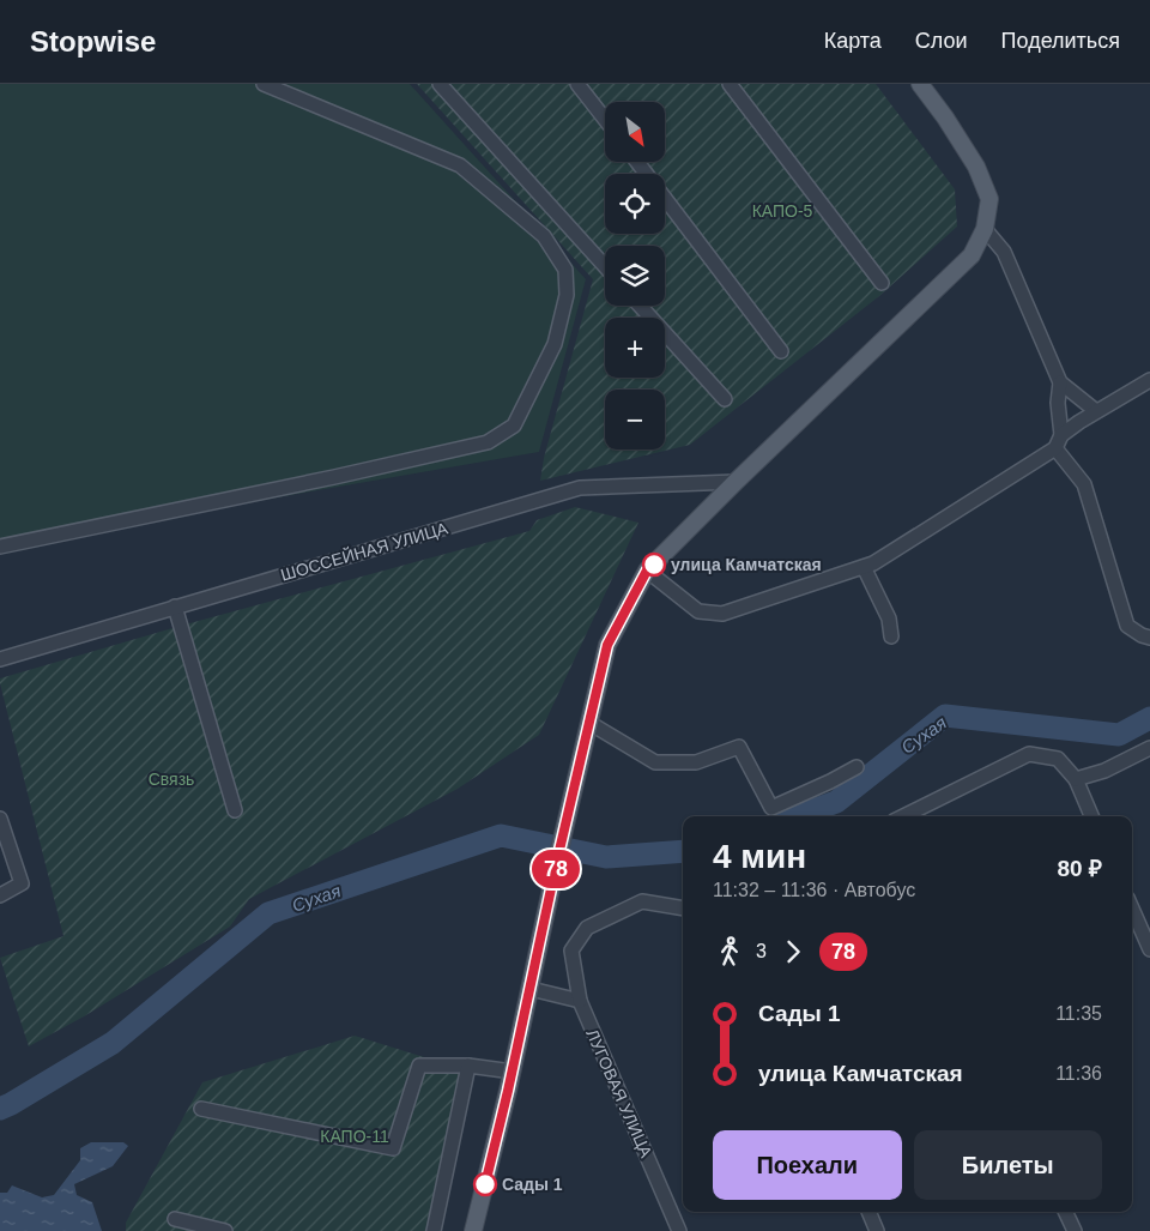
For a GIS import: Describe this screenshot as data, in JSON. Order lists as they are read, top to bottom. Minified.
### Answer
{"streets":{"street":["ШОССЕЙНАЯ УЛИЦА","ЛУГОВАЯ УЛИЦА"]},"water":["Сухая"],"parks":["КАПО-5","Связь","КАПО-11"],"places":["улица Камчатская","Сады 1"],"lines":["bus line 78"],"north":"bottom right","page":{"header":"Stopwise","nav":["Карта","Слои","Поделиться"],"on_map":"78","map_buttons":["+","−"],"heading":["4 мин","11:32 – 11:36 · Автобус","80 ₽"],"legs":["3","78"],"list":[{"name":"Сады 1","value":"11:35"},{"name":"улица Камчатская","value":"11:36"}],"buttons":["Поехали","Билеты"]}}
